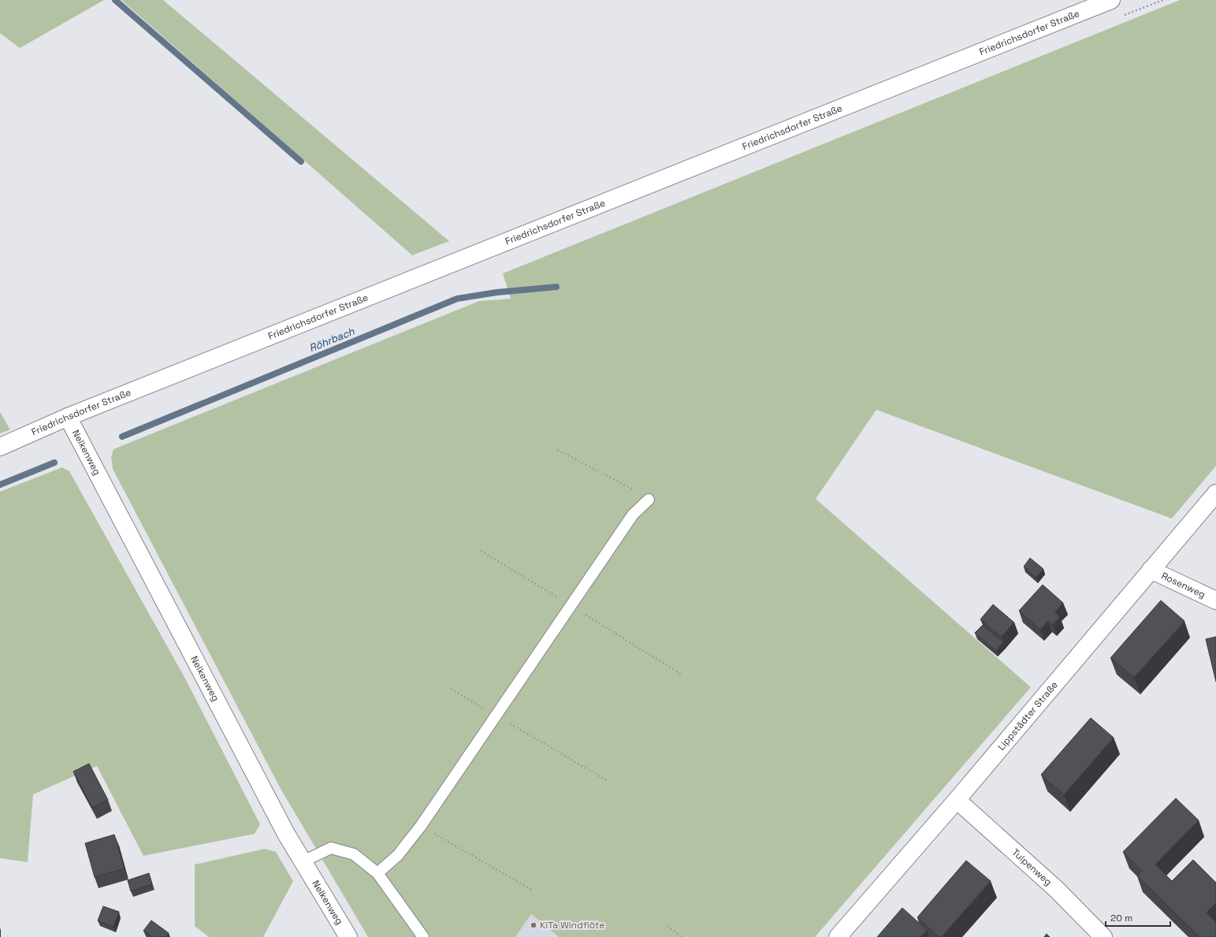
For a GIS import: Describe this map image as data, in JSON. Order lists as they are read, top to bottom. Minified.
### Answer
{"streets":{"street":["Friedrichsdorfer Straße","Nelkenweg","Rosenweg","Lippstädter Straße","Tulpenweg"]},"crossings":[["Friedrichsdorfer Straße","Nelkenweg"],["Rosenweg","Lippstädter Straße"],["Lippstädter Straße","Tulpenweg"]],"water":["Röhrbach"],"places":["KiTa Windflöte"],"scale_bar":"20 m"}
